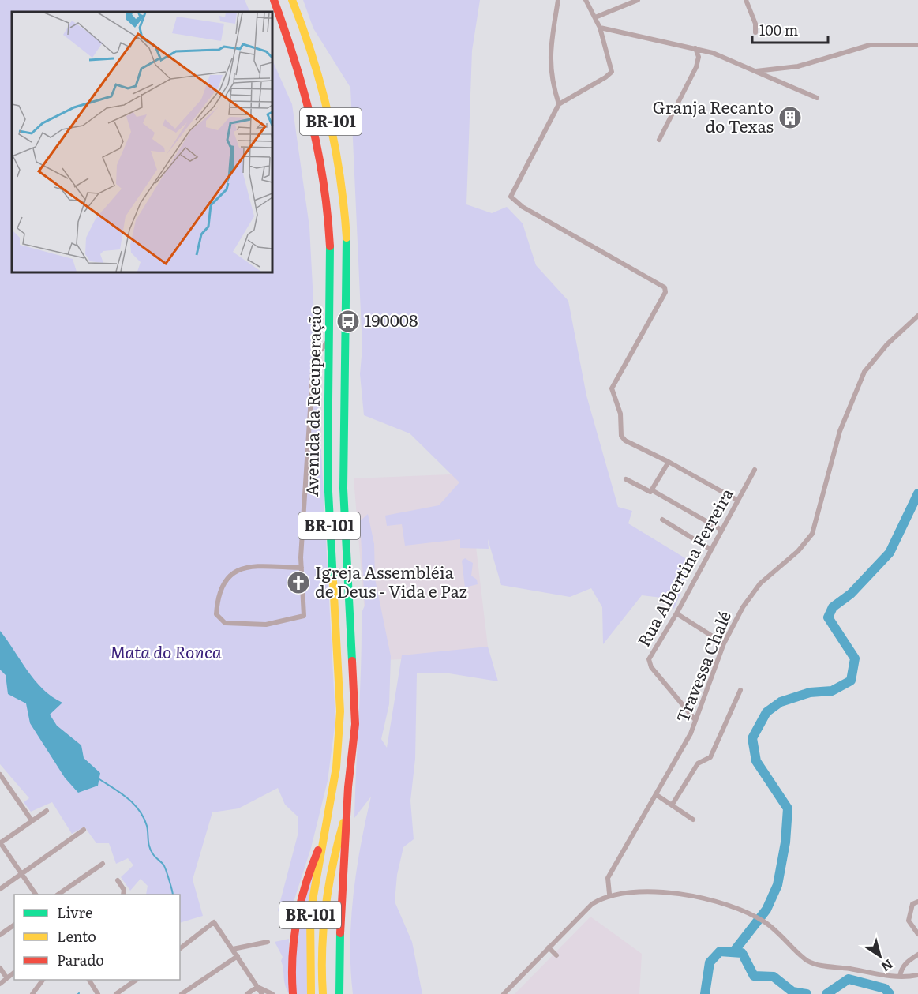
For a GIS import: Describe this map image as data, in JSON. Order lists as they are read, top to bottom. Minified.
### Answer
{"streets":{"highway":["BR-101","Avenida da Recuperação"],"street":["Rua Albertina Ferreira","Travessa Chalé"]},"crossings":[["BR-101","Avenida da Recuperação"],["Rua Albertina Ferreira","Travessa Chalé"]],"parks":["Mata do Ronca"],"places":{"building":["Granja Recanto do Texas"],"bus stop":["190008"],"church":["Igreja Assembléia de Deus - Vida e Paz"]},"legend":["Livre","Lento","Parado"],"scale_bar":"100 m","north":"bottom right"}
